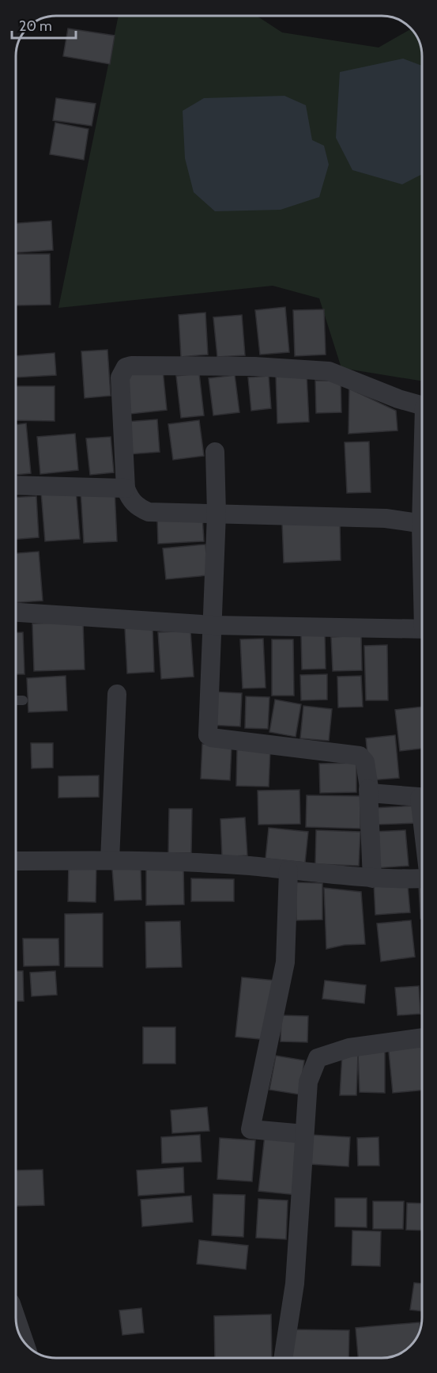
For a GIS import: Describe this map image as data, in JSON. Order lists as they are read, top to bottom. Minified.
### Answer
{"scale_bar":"20 m"}
